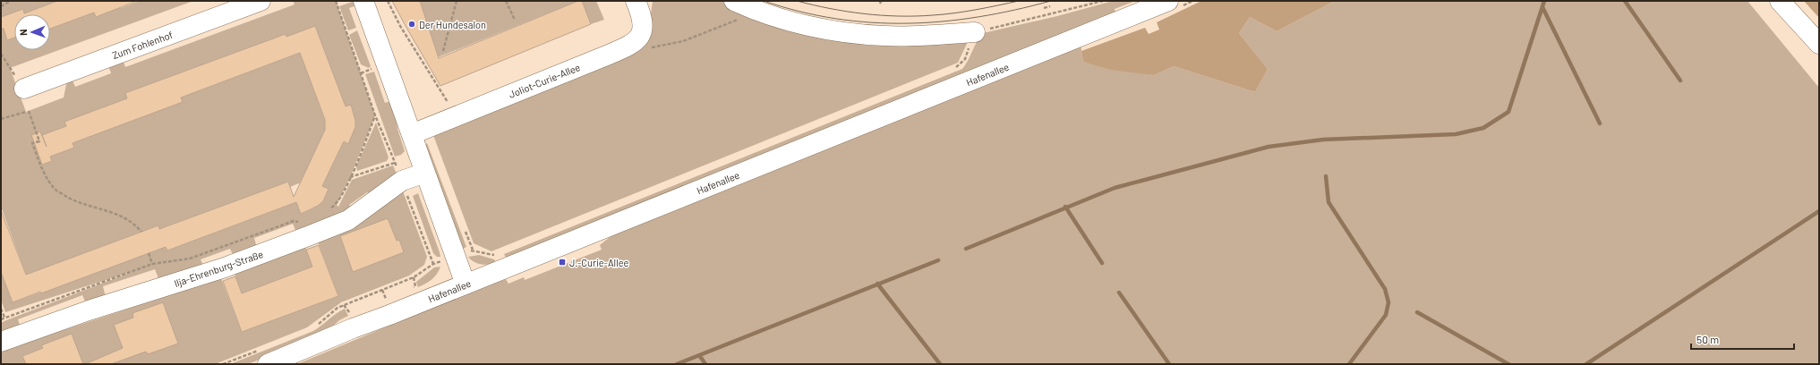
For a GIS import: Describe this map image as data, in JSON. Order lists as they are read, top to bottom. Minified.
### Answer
{"streets":{"street":["Zum Fohlenhof","Hafenallee","Joliot-Curie-Allee","Ilja-Ehrenburg-Straße"]},"places":{"other":["Der Hundesalon"],"transit":["J.-Curie-Allee"]},"scale_bar":"50 m","north":"left"}
